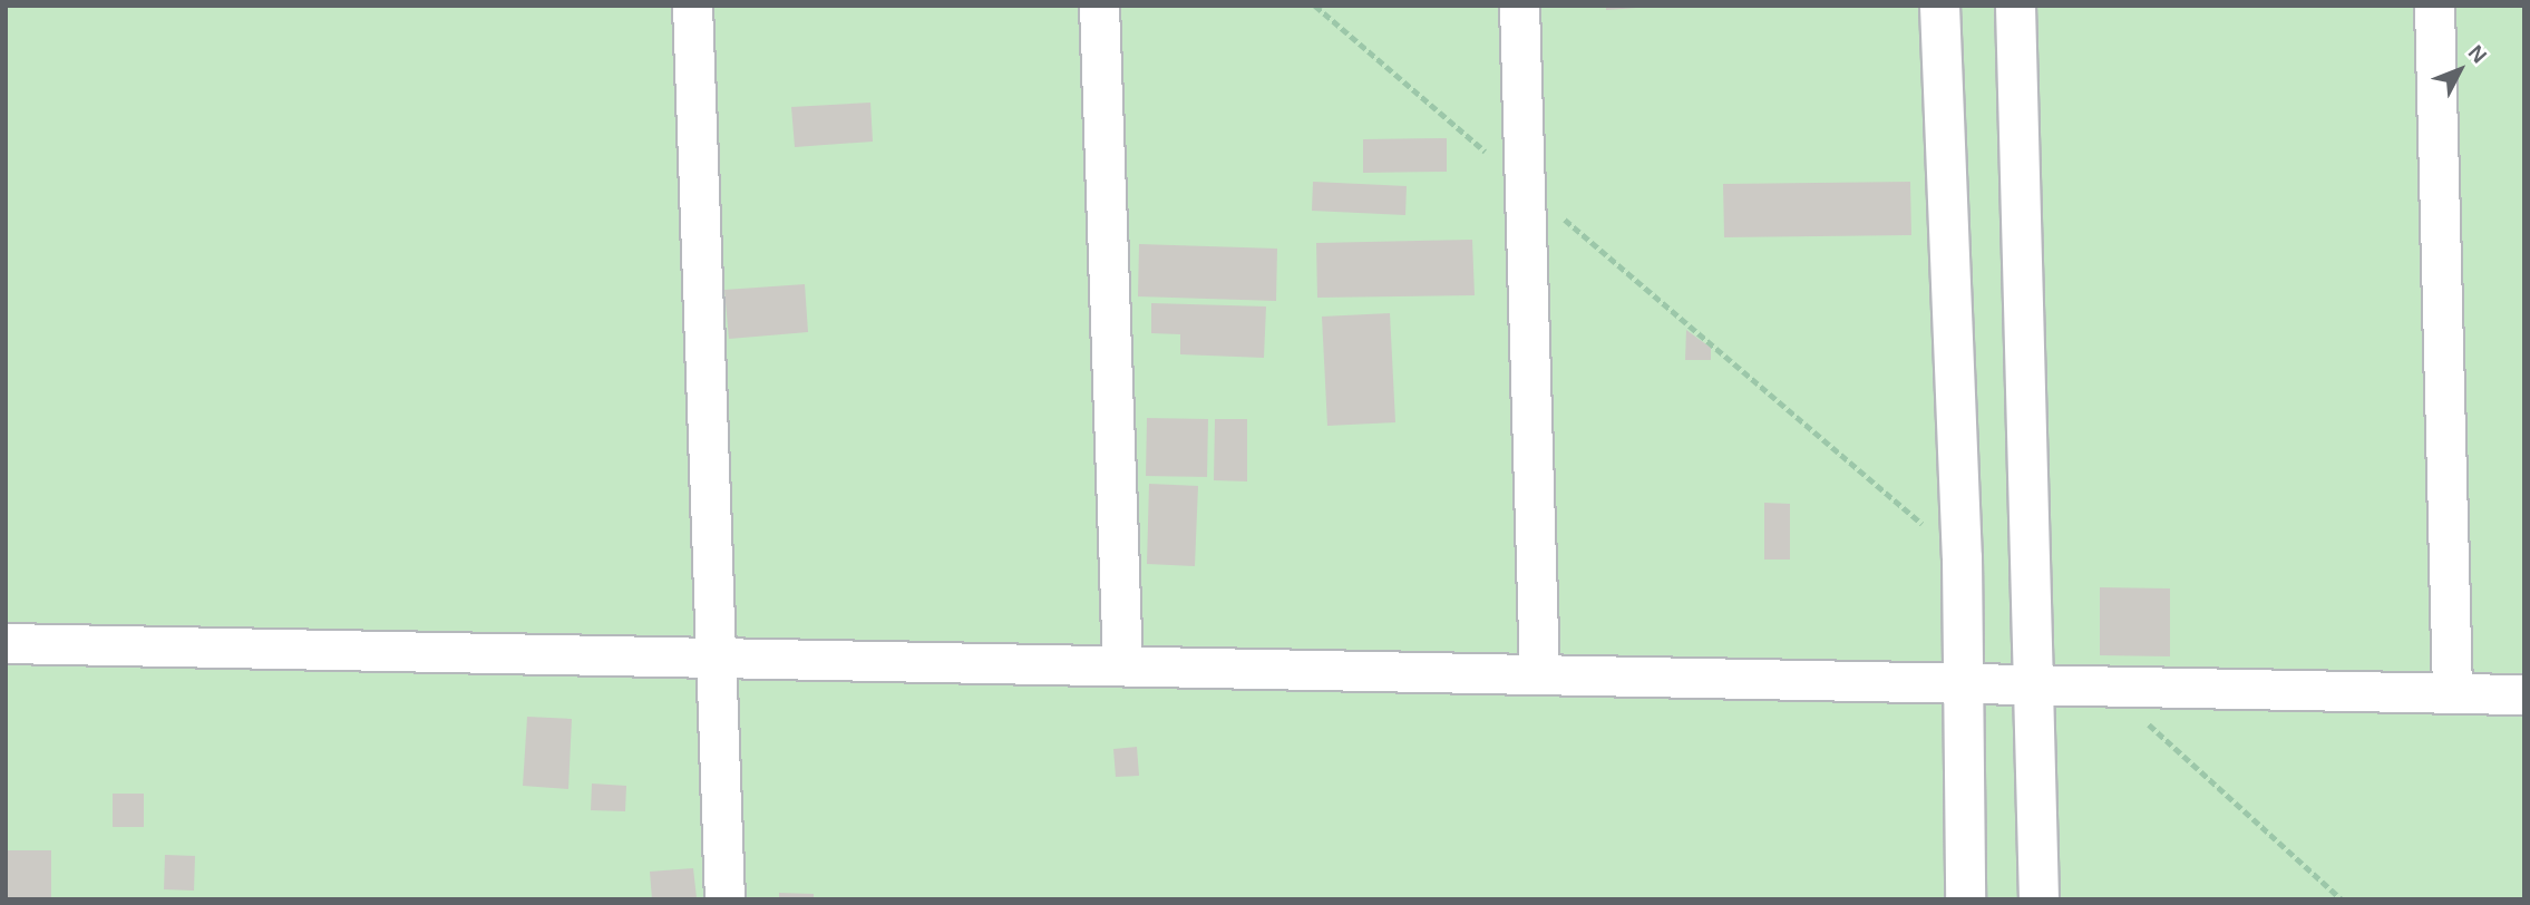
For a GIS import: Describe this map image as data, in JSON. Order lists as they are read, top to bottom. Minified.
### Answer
{"north":"top right"}
